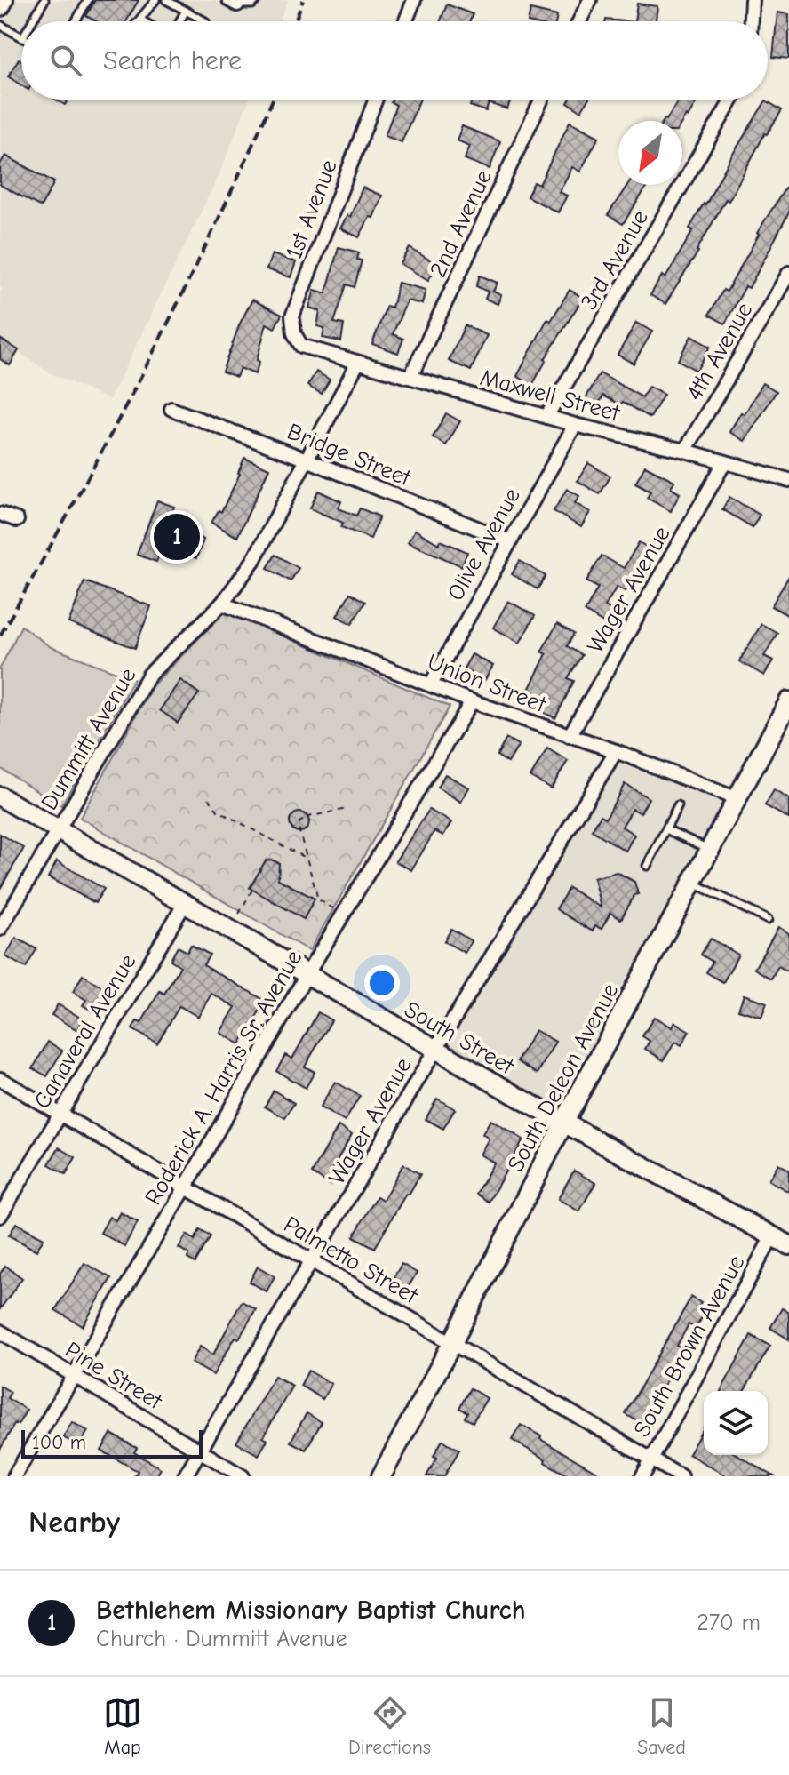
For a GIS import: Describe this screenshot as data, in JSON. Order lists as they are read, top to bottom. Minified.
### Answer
{"streets":{"main road":["South Street","South Deleon Avenue"],"street":["1st Avenue","2nd Avenue","3rd Avenue","4th Avenue","Maxwell Street","Bridge Street","Olive Avenue","Wager Avenue","Union Street","Dummitt Avenue","Canaveral Avenue","Roderick A. Harris Sr. Avenue","Palmetto Street","South Brown Avenue","Pine Street"]},"crossings":[["1st Avenue","Maxwell Street"],["2nd Avenue","Maxwell Street"],["3rd Avenue","Maxwell Street"],["4th Avenue","Maxwell Street"],["Maxwell Street","Olive Avenue"],["Maxwell Street","Wager Avenue"],["Maxwell Street","Dummitt Avenue"],["Bridge Street","Olive Avenue"],["Bridge Street","Dummitt Avenue"],["Olive Avenue","Union Street"],["Wager Avenue","Union Street"],["Wager Avenue","South Street"],["Wager Avenue","Palmetto Street"],["Wager Avenue","Pine Street"],["Union Street","Dummitt Avenue"],["Union Street","Roderick A. Harris Sr. Avenue"],["Union Street","South Deleon Avenue"],["Dummitt Avenue","South Street"],["Canaveral Avenue","South Street"],["Canaveral Avenue","Palmetto Street"],["South Street","Roderick A. Harris Sr. Avenue"],["South Street","South Deleon Avenue"],["South Street","South Brown Avenue"],["Roderick A. Harris Sr. Avenue","Palmetto Street"],["Roderick A. Harris Sr. Avenue","Pine Street"],["South Deleon Avenue","Palmetto Street"],["Palmetto Street","South Brown Avenue"]],"scale_bar":"100 m","north":"bottom left","page":{"search":"Search here","pins":"1","scale":"100 m","heading":"Nearby","list":[{"mark":"1","name":"Bethlehem Missionary Baptist Church","note":"Church · Dummitt Avenue","value":"270 m"}],"nav":["Map","Directions","Saved"]}}
